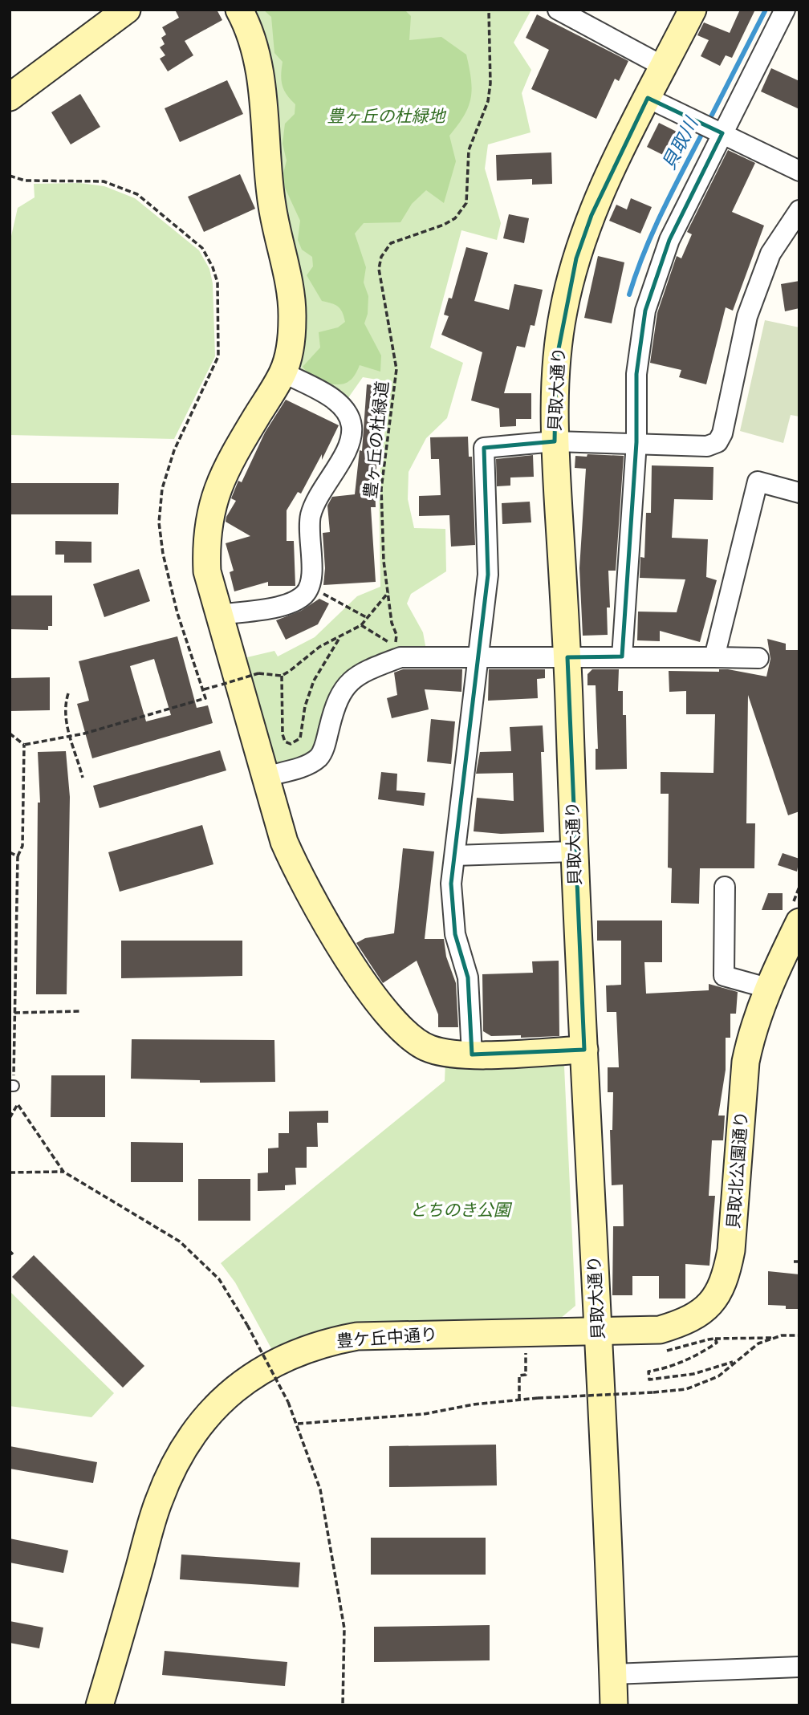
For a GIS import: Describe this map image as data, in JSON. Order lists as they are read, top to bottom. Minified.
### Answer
{"streets":{"street":["貝取大通り","貝取北公園通り","豊ケ丘中通り"],"path":["豊ヶ丘の杜緑道"]},"crossings":[["貝取大通り","貝取北公園通り"],["貝取大通り","豊ケ丘中通り"],["貝取北公園通り","豊ケ丘中通り"]],"water":["貝取川"],"parks":["豊ヶ丘の杜緑地","とちのき公園"]}
